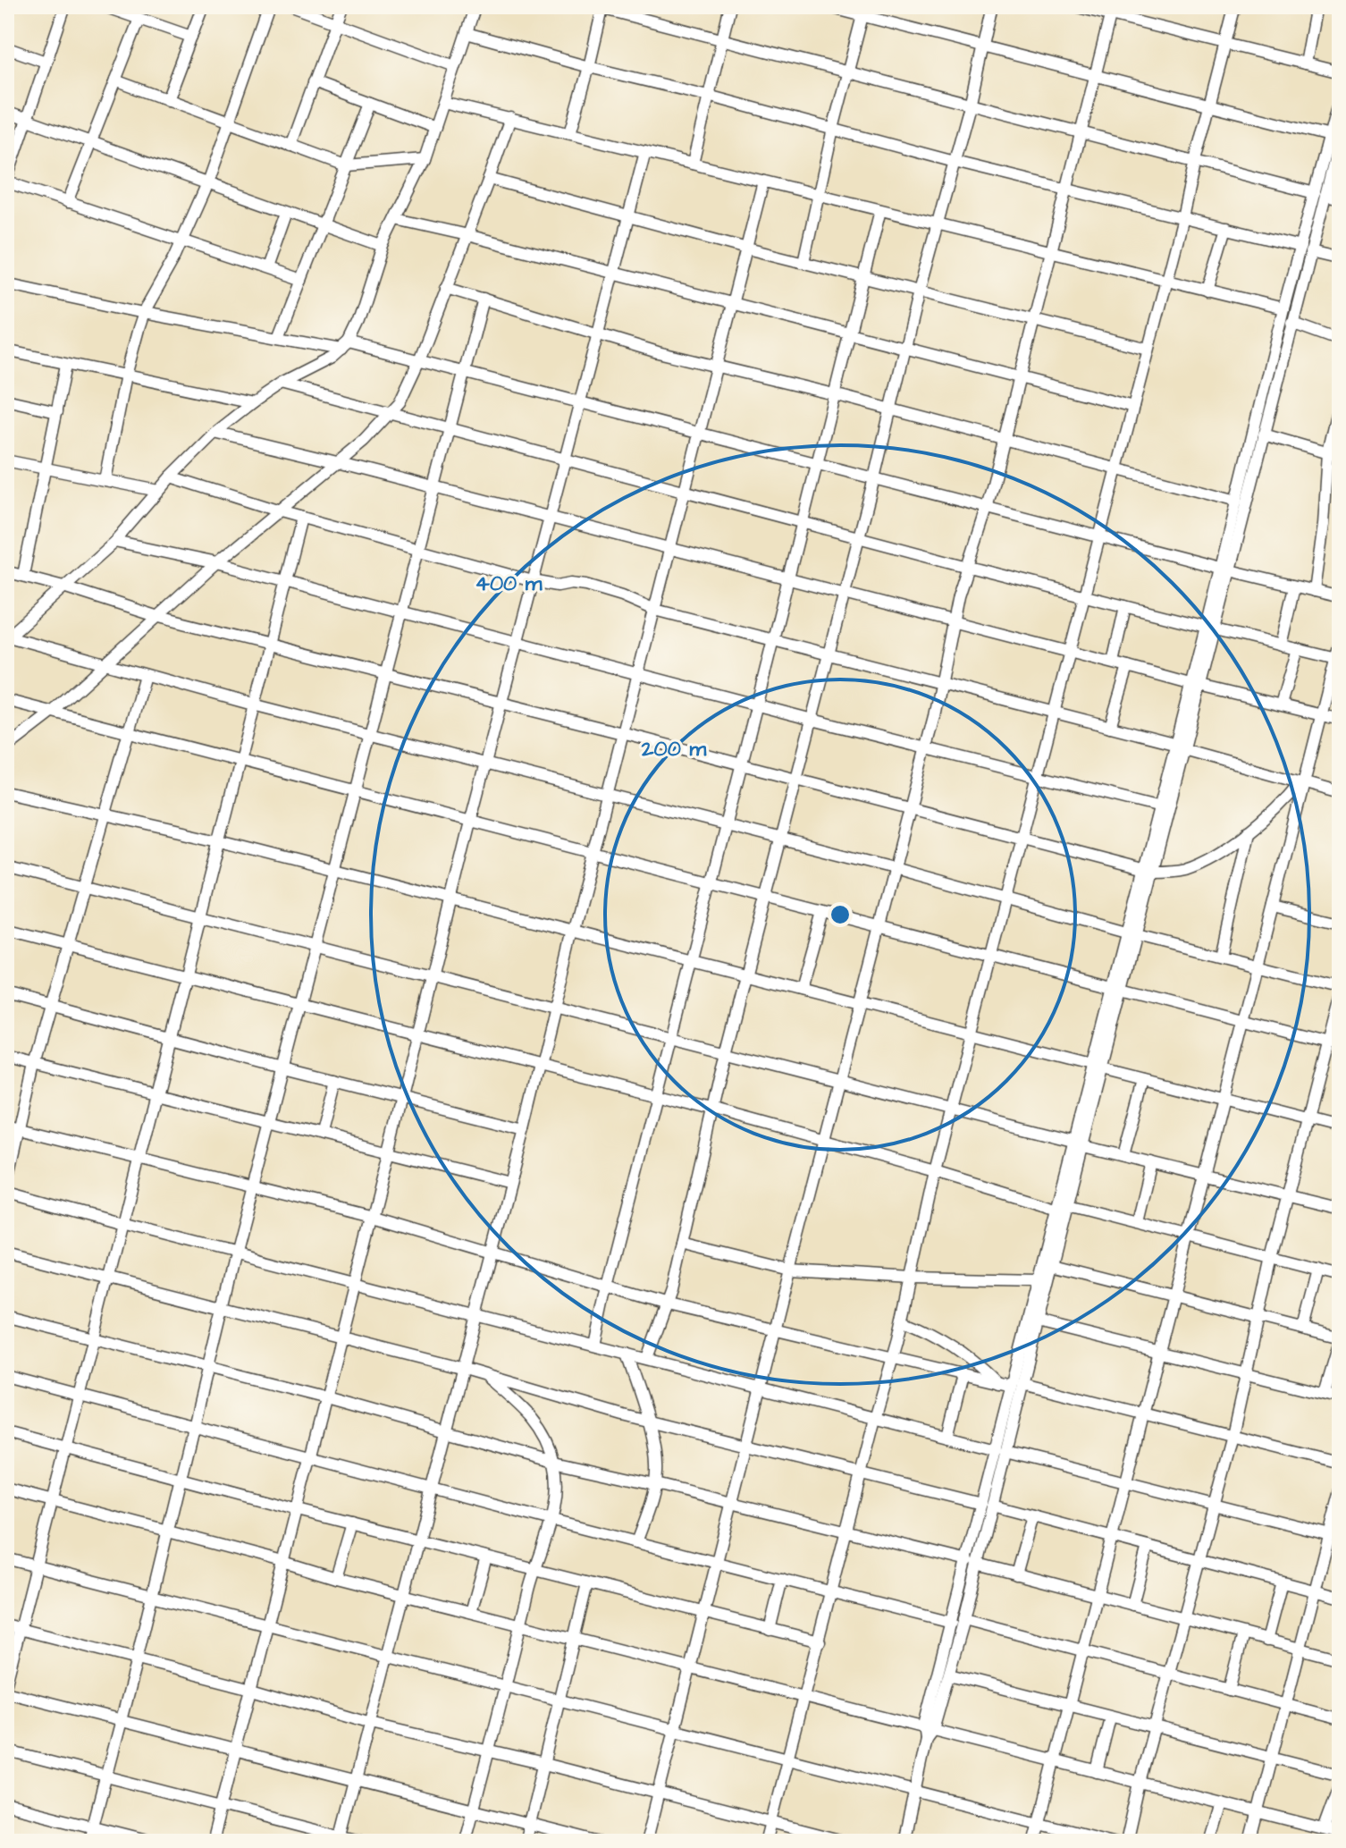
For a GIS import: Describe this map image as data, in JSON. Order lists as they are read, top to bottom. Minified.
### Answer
{"rings":["400 m","200 m"]}
